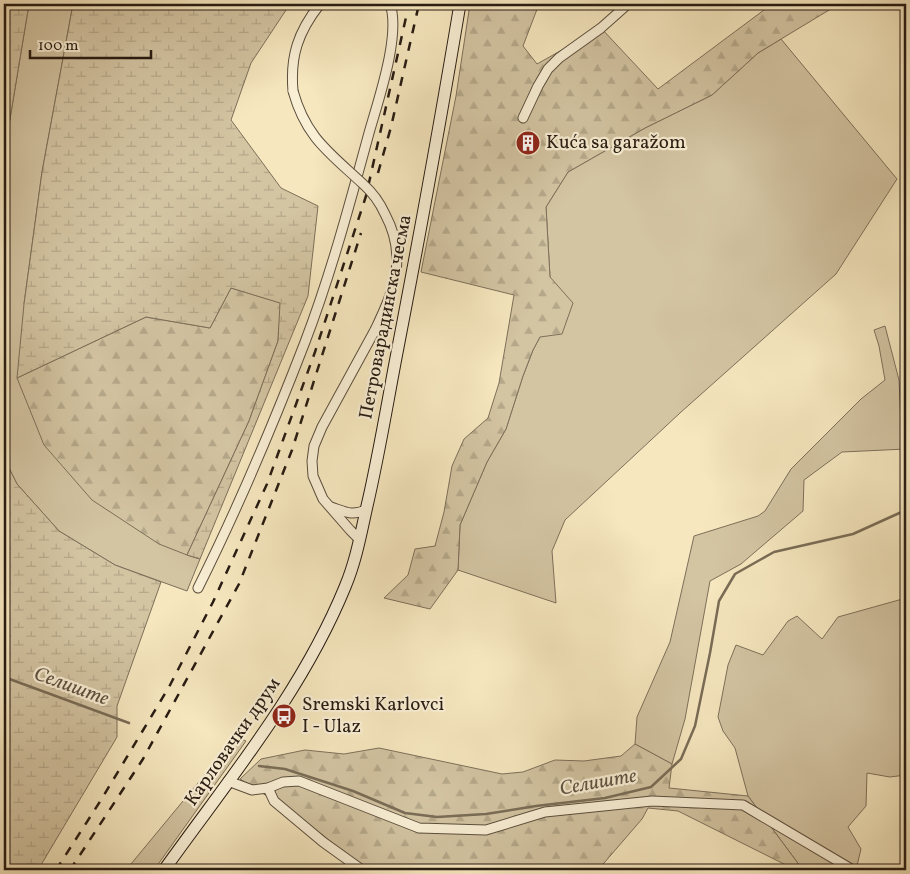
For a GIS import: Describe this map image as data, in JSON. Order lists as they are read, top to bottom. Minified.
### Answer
{"streets":{"main road":["Петроварадинска чесма","Карловачки друм"]},"crossings":[["Петроварадинска чесма","Карловачки друм"]],"water":["Селиште"],"places":{"building":["Kuća sa garažom"],"bus stop":["Sremski Karlovci I - Ulaz"]},"scale_bar":"100 m"}
